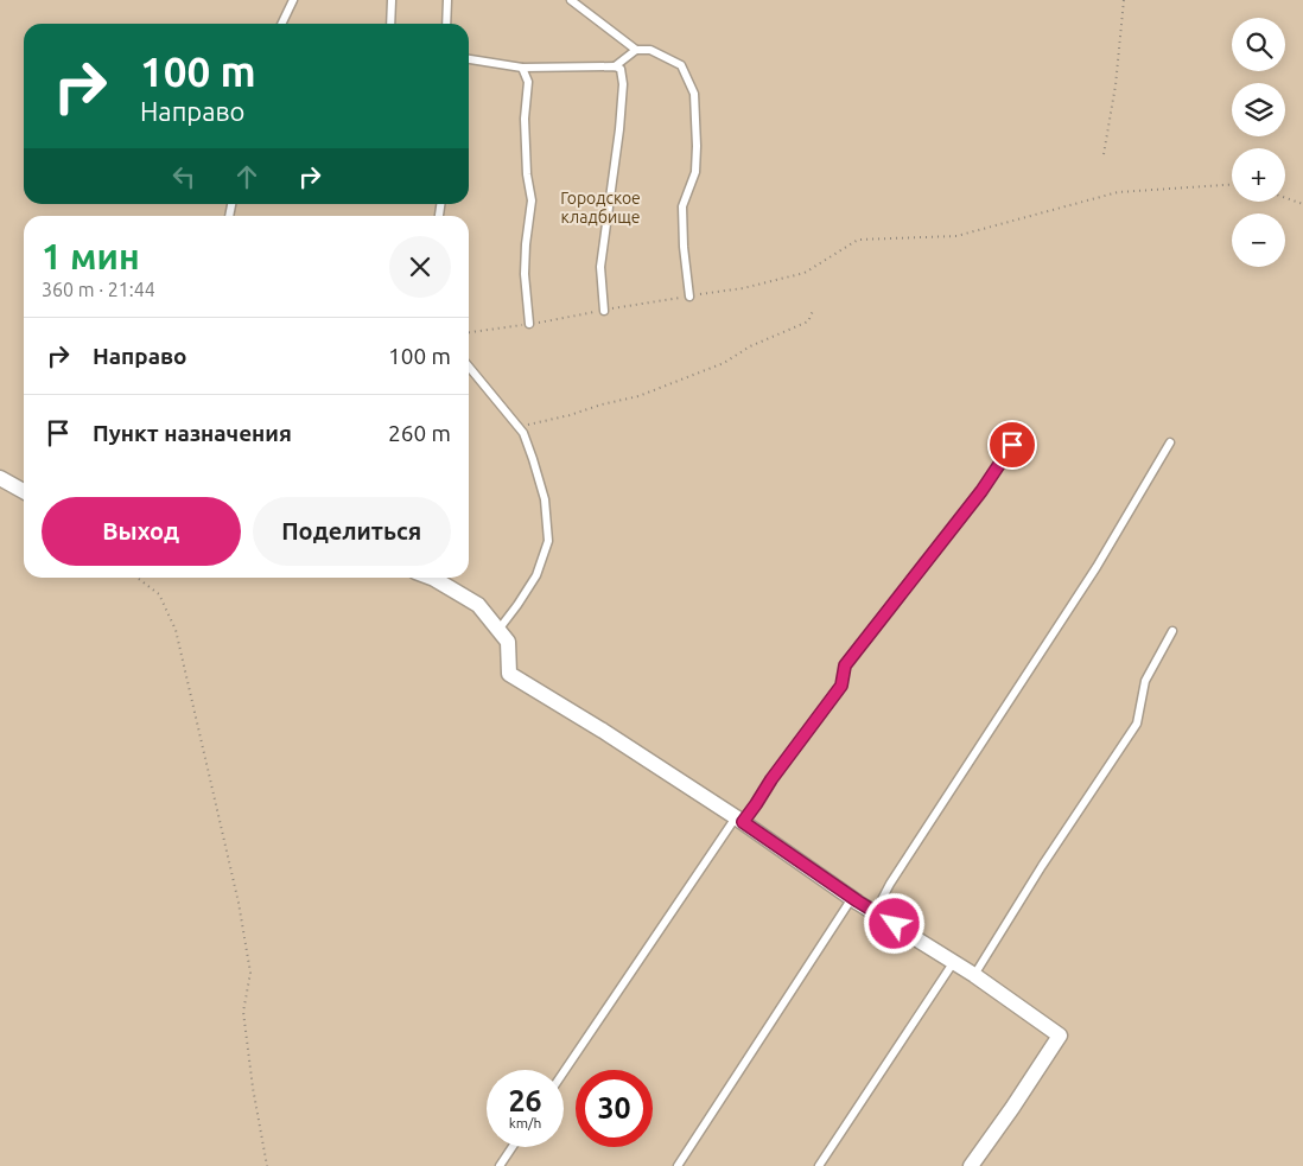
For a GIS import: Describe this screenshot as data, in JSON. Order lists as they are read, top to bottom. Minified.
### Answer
{"parks":["Городское кладбище"],"page":{"map_buttons":["+","−"],"turn":["100 m","Направо"],"heading":["1 мин","360 m · 21:44"],"list":[{"name":"Направо","value":"100 m"},{"name":"Пункт назначения","value":"260 m"}],"buttons":["Выход","Поделиться"],"speed":"26 km/h","limit":"30"}}
